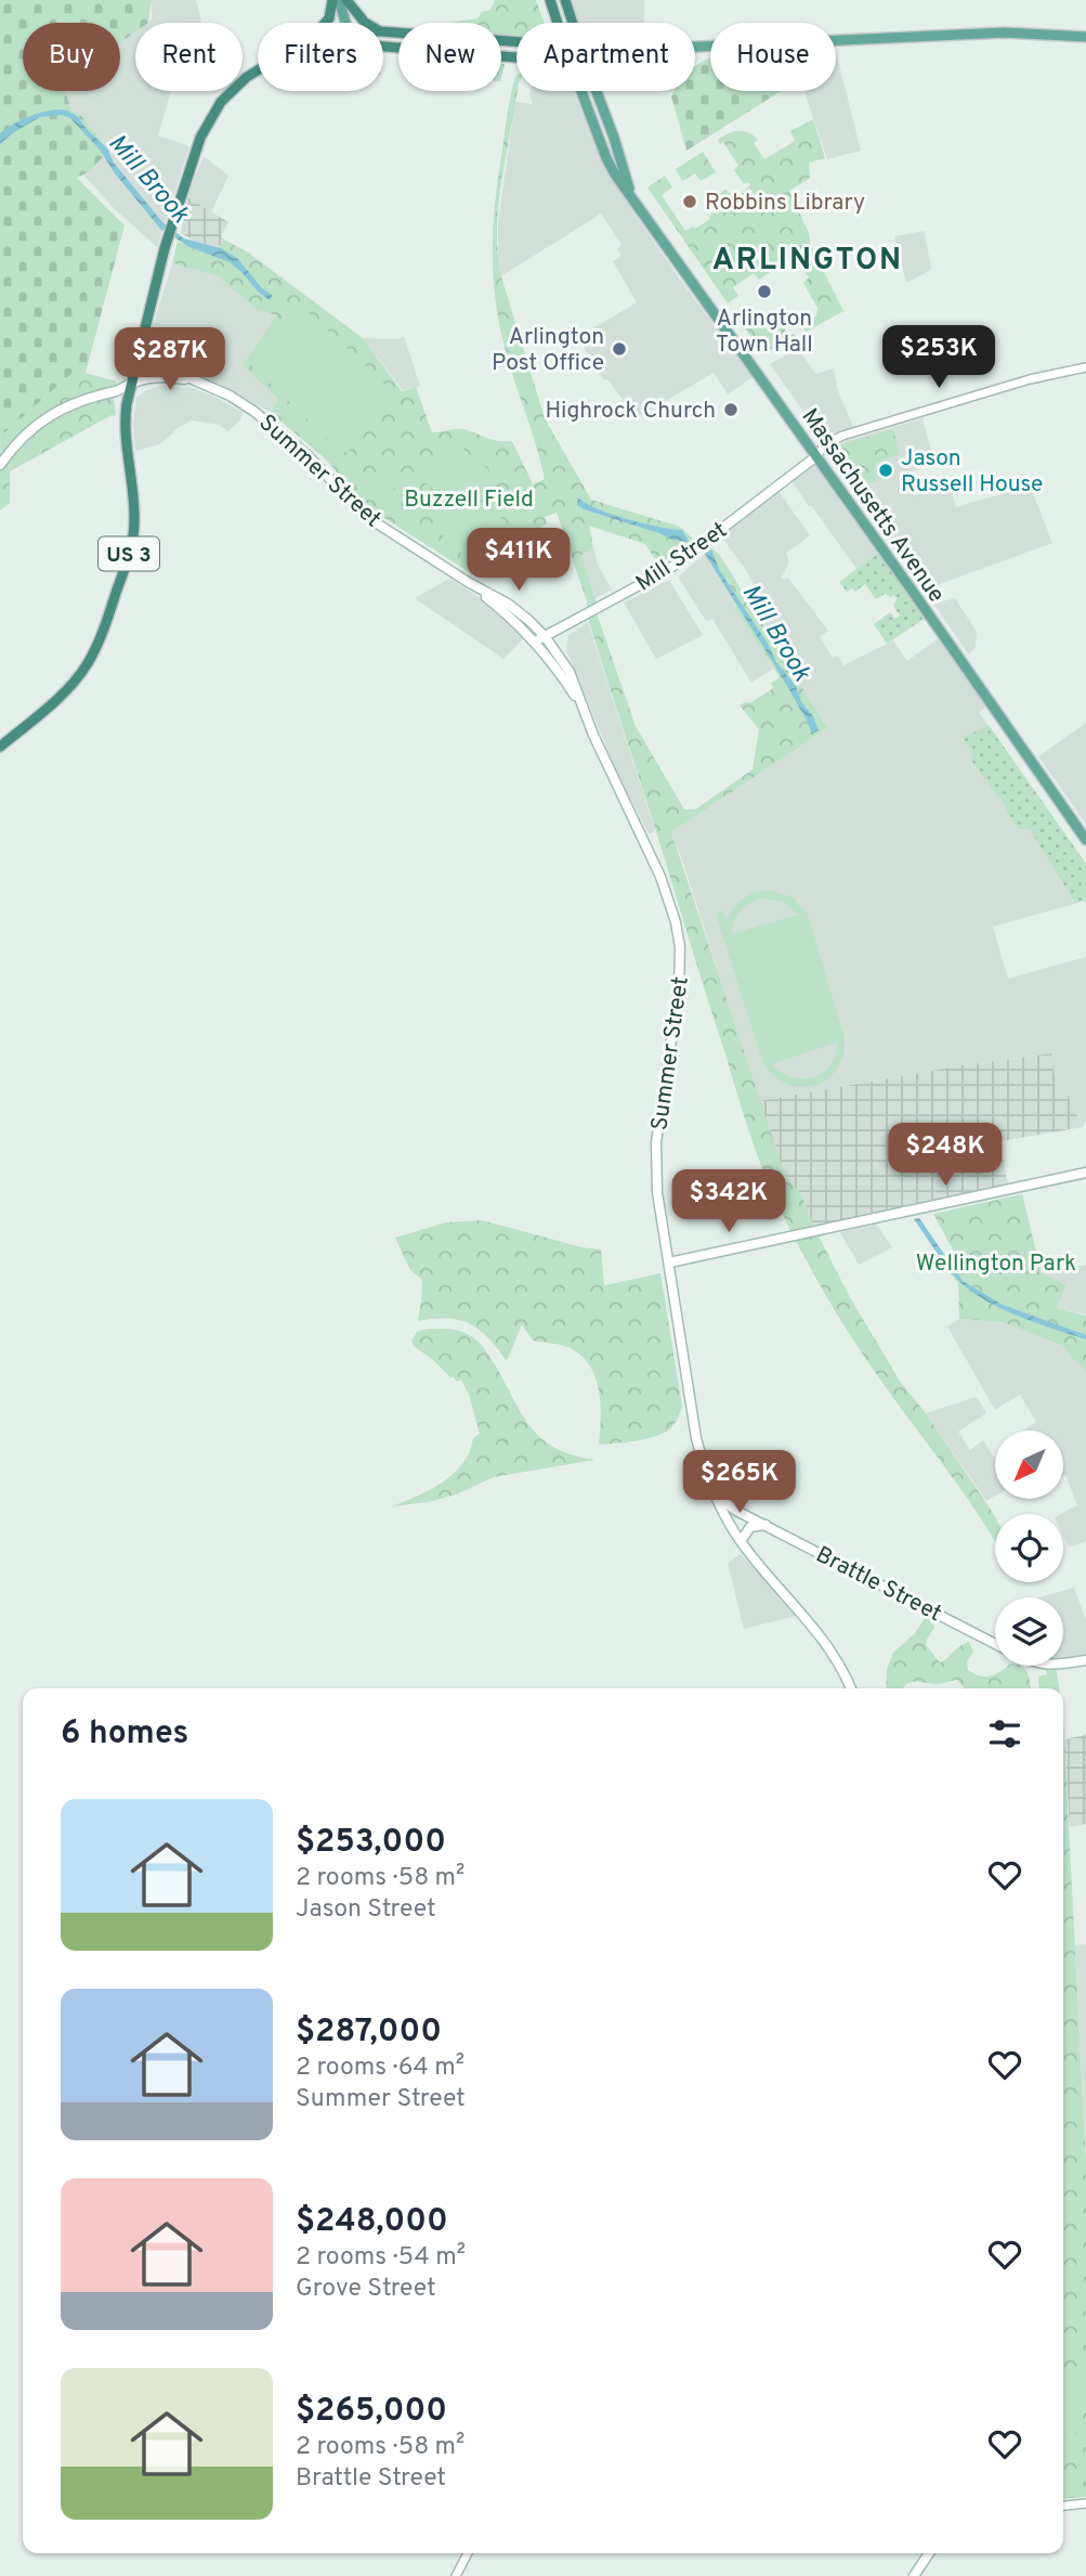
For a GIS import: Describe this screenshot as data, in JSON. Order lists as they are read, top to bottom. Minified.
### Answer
{"streets":{"highway":["Massachusetts Avenue","US 3"],"main road":["Summer Street","Mill Street","Brattle Street"]},"crossings":[["Summer Street","US 3"],["Summer Street","Mill Street"],["Summer Street","Brattle Street"],["Massachusetts Avenue","Mill Street"]],"districts":["ARLINGTON"],"water":["Mill Brook"],"parks":["Buzzell Field","Wellington Park"],"places":["Robbins Library","Arlington Town Hall","Arlington Post Office","Highrock Church","Jason Russell House"],"north":"bottom left","page":{"chip":["Buy","Rent","Filters","New","Apartment","House"],"price":["$253K","$287K","$411K","$248K","$342K","$265K"],"heading":"6 homes","list":[{"name":"$253,000","note":"2 rooms · 58 m² · Jason Street"},{"name":"$287,000","note":"2 rooms · 64 m² · Summer Street"},{"name":"$248,000","note":"2 rooms · 54 m² · Grove Street"},{"name":"$265,000","note":"2 rooms · 58 m² · Brattle Street"}]}}
